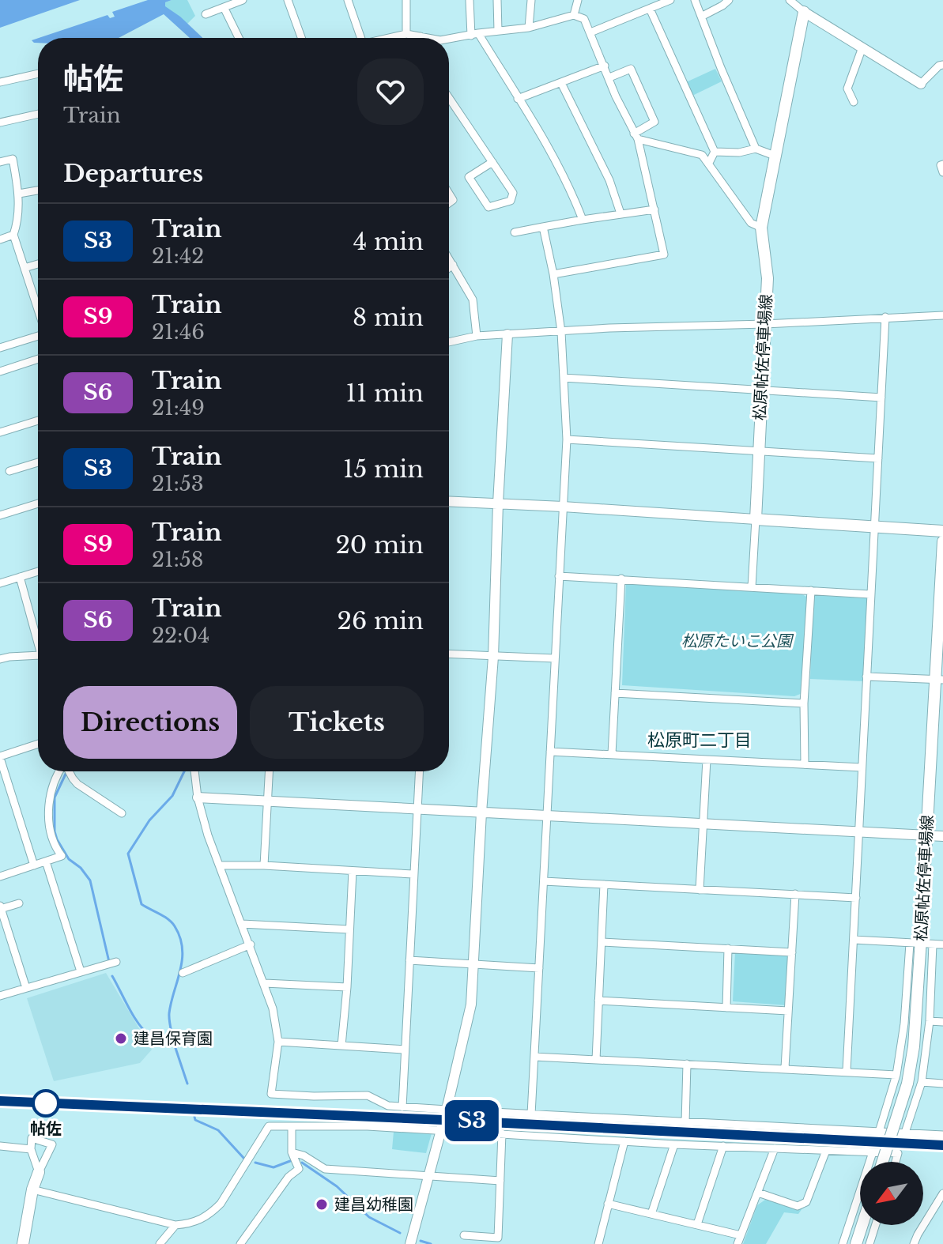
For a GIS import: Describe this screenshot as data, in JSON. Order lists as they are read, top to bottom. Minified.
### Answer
{"streets":{"main road":["松原帖佐停車場線"]},"districts":["松原町二丁目"],"parks":["松原たいこ公園"],"places":["建昌保育園","帖佐","建昌幼稚園"],"north":"bottom left","page":{"on_map":"S3","heading":[["帖佐","Train"],"Departures"],"list":[{"mark":"S3","name":"Train","note":"21:42","value":"4 min"},{"mark":"S9","name":"Train","note":"21:46","value":"8 min"},{"mark":"S6","name":"Train","note":"21:49","value":"11 min"},{"mark":"S3","name":"Train","note":"21:53","value":"15 min"},{"mark":"S9","name":"Train","note":"21:58","value":"20 min"},{"mark":"S6","name":"Train","note":"22:04","value":"26 min"}],"buttons":["Directions","Tickets"]}}
